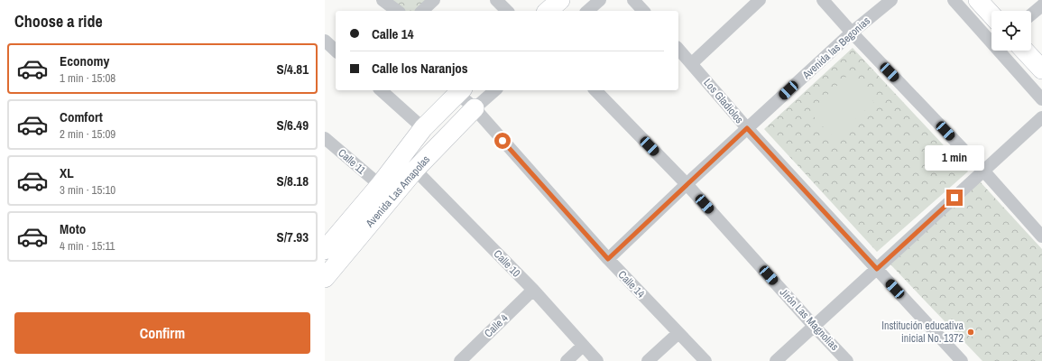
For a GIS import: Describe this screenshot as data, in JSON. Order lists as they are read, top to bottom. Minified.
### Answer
{"streets":{"street":["Avenida las Begonias","Los Gladiolos","Calle 11","Avenida Las Amapolas","Calle 10","Calle 14","Jirón Las Magnolias","Calle 4"]},"crossings":[["Avenida las Begonias","Los Gladiolos"],["Avenida las Begonias","Calle 14"],["Avenida las Begonias","Jirón Las Magnolias"],["Calle 11","Avenida Las Amapolas"],["Avenida Las Amapolas","Calle 10"],["Avenida Las Amapolas","Calle 14"],["Calle 10","Calle 4"]],"places":["Institución educativa inicial No. 1372"],"page":{"heading":"Choose a ride","banner":["Calle 14","Calle los Naranjos"],"list":[{"name":"Economy","note":"1 min · 15:08","value":"S/4.81"},{"name":"Comfort","note":"2 min · 15:09","value":"S/6.49"},{"name":"XL","note":"3 min · 15:10","value":"S/8.18"},{"name":"Moto","note":"4 min · 15:11","value":"S/7.93"}],"bubble":"1 min","buttons":"Confirm"}}
